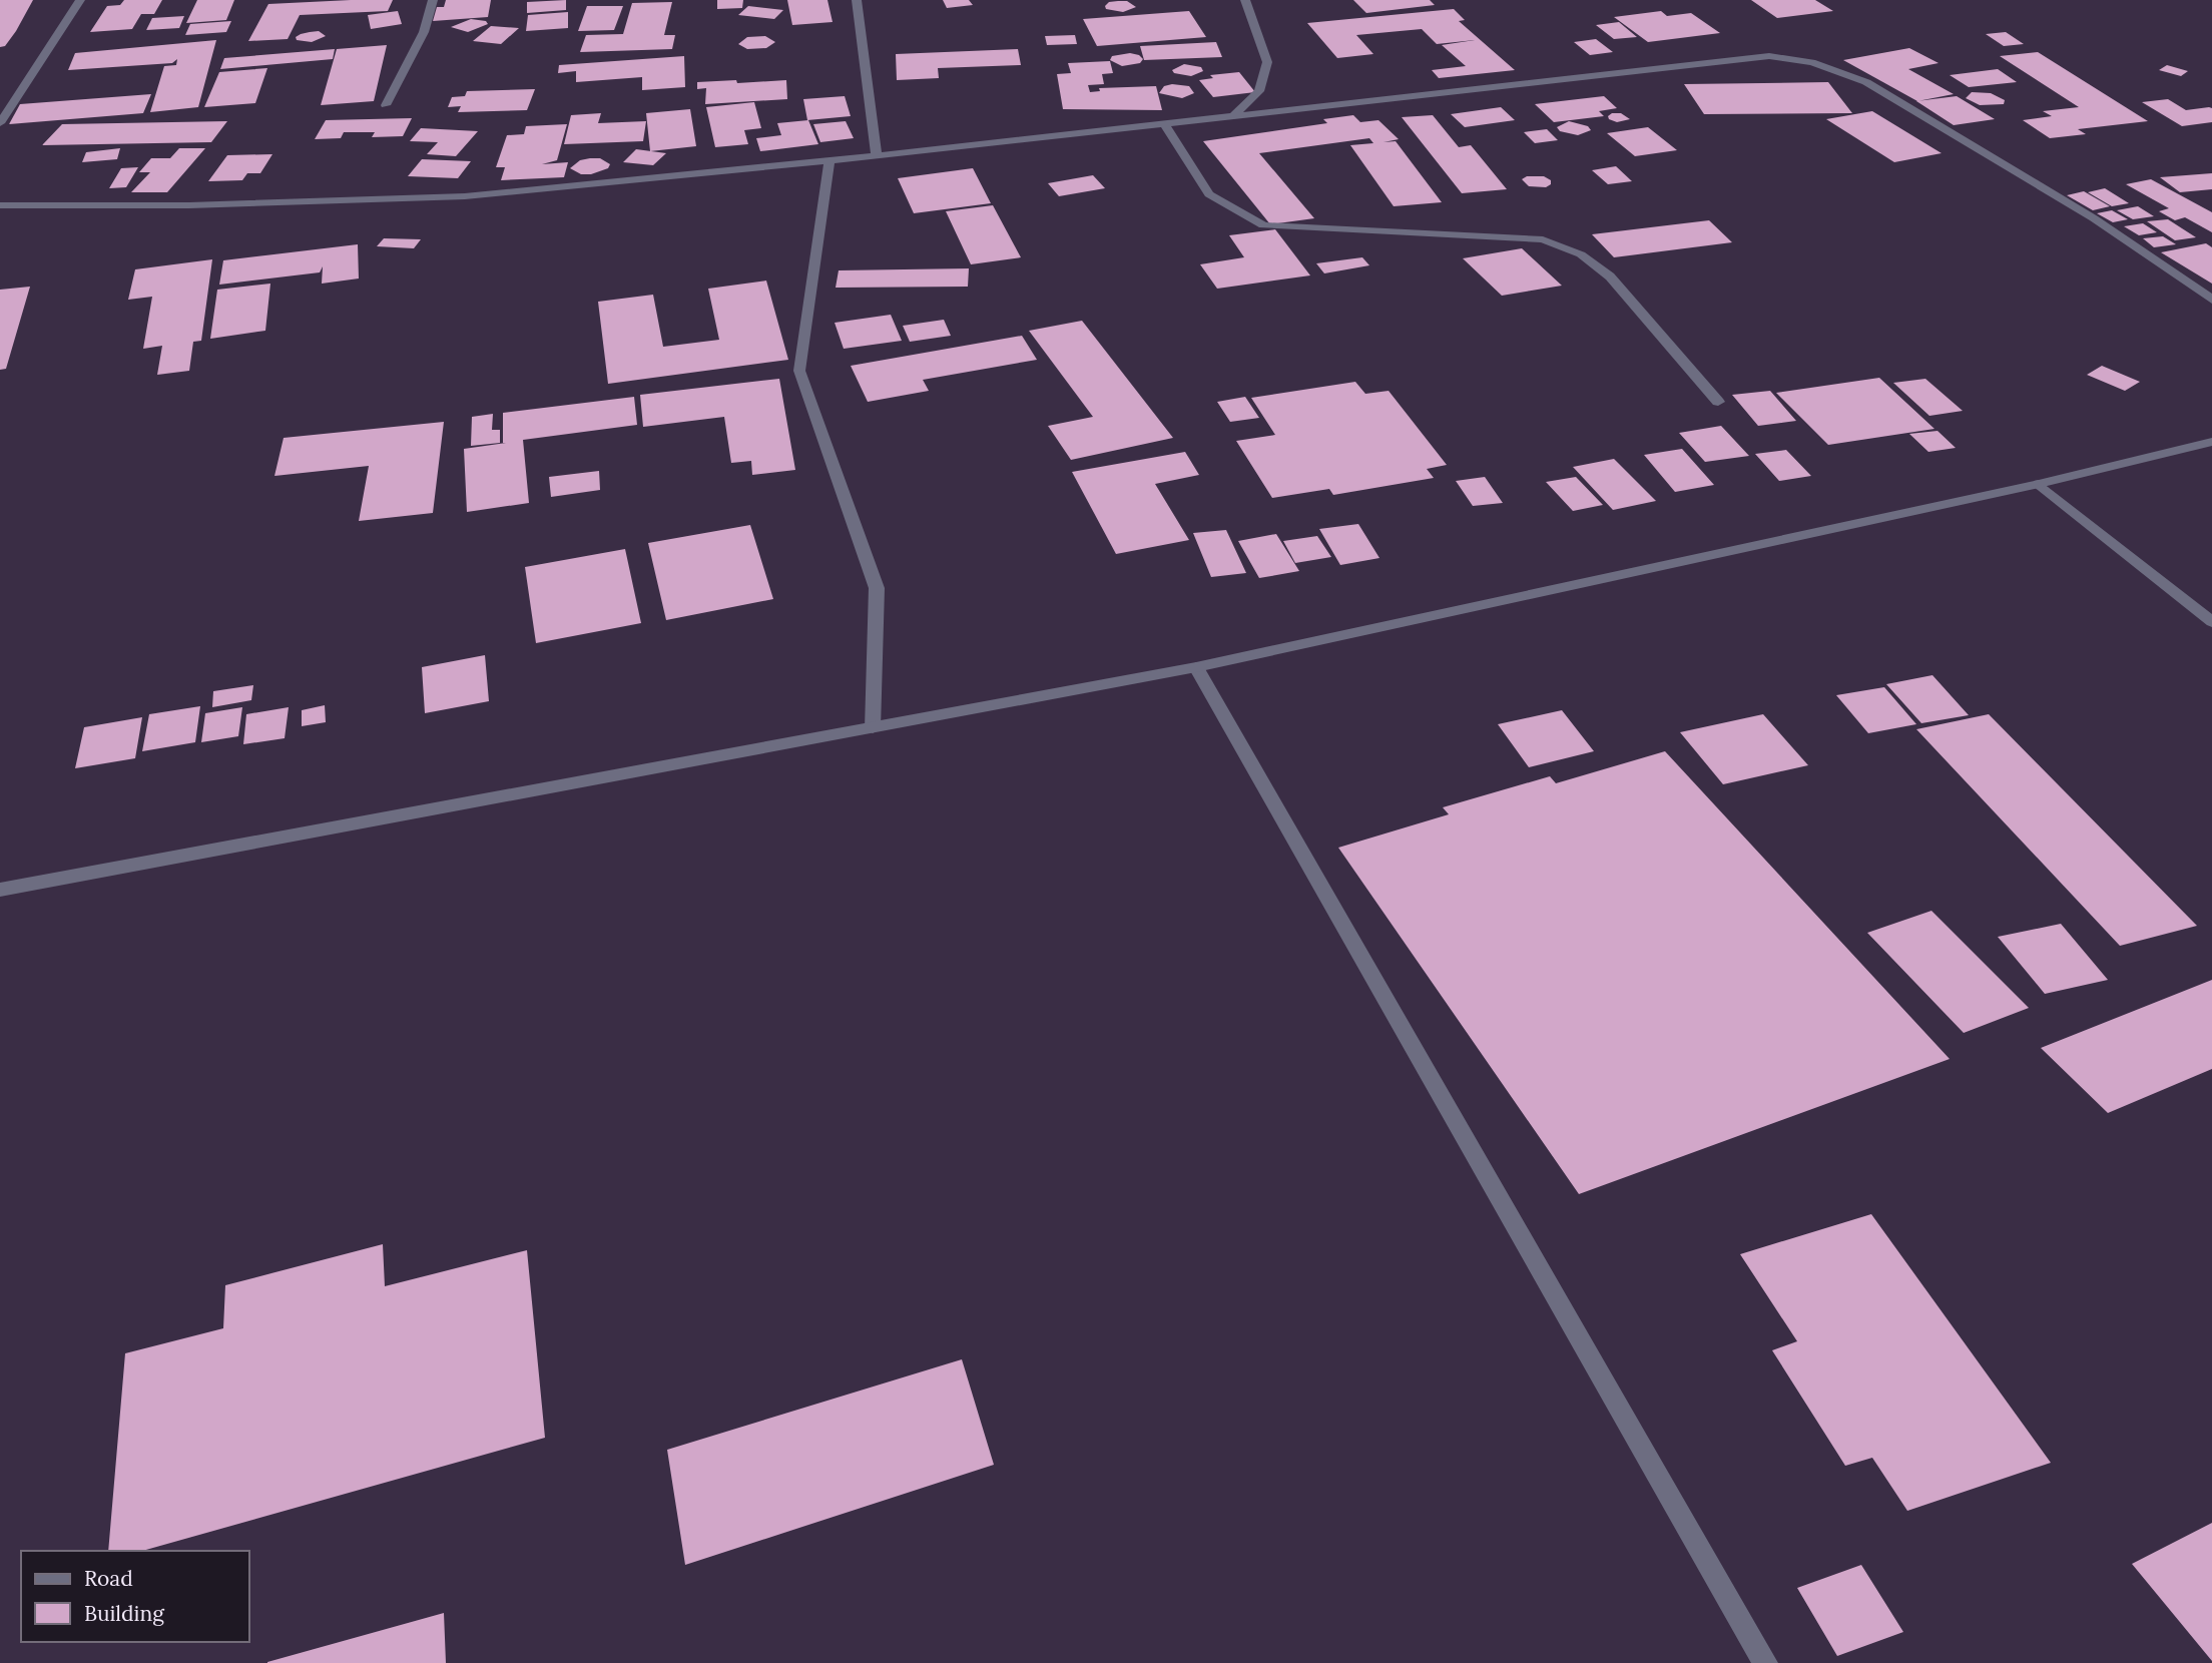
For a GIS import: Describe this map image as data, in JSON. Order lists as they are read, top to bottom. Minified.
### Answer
{"legend":["Road","Building"]}
